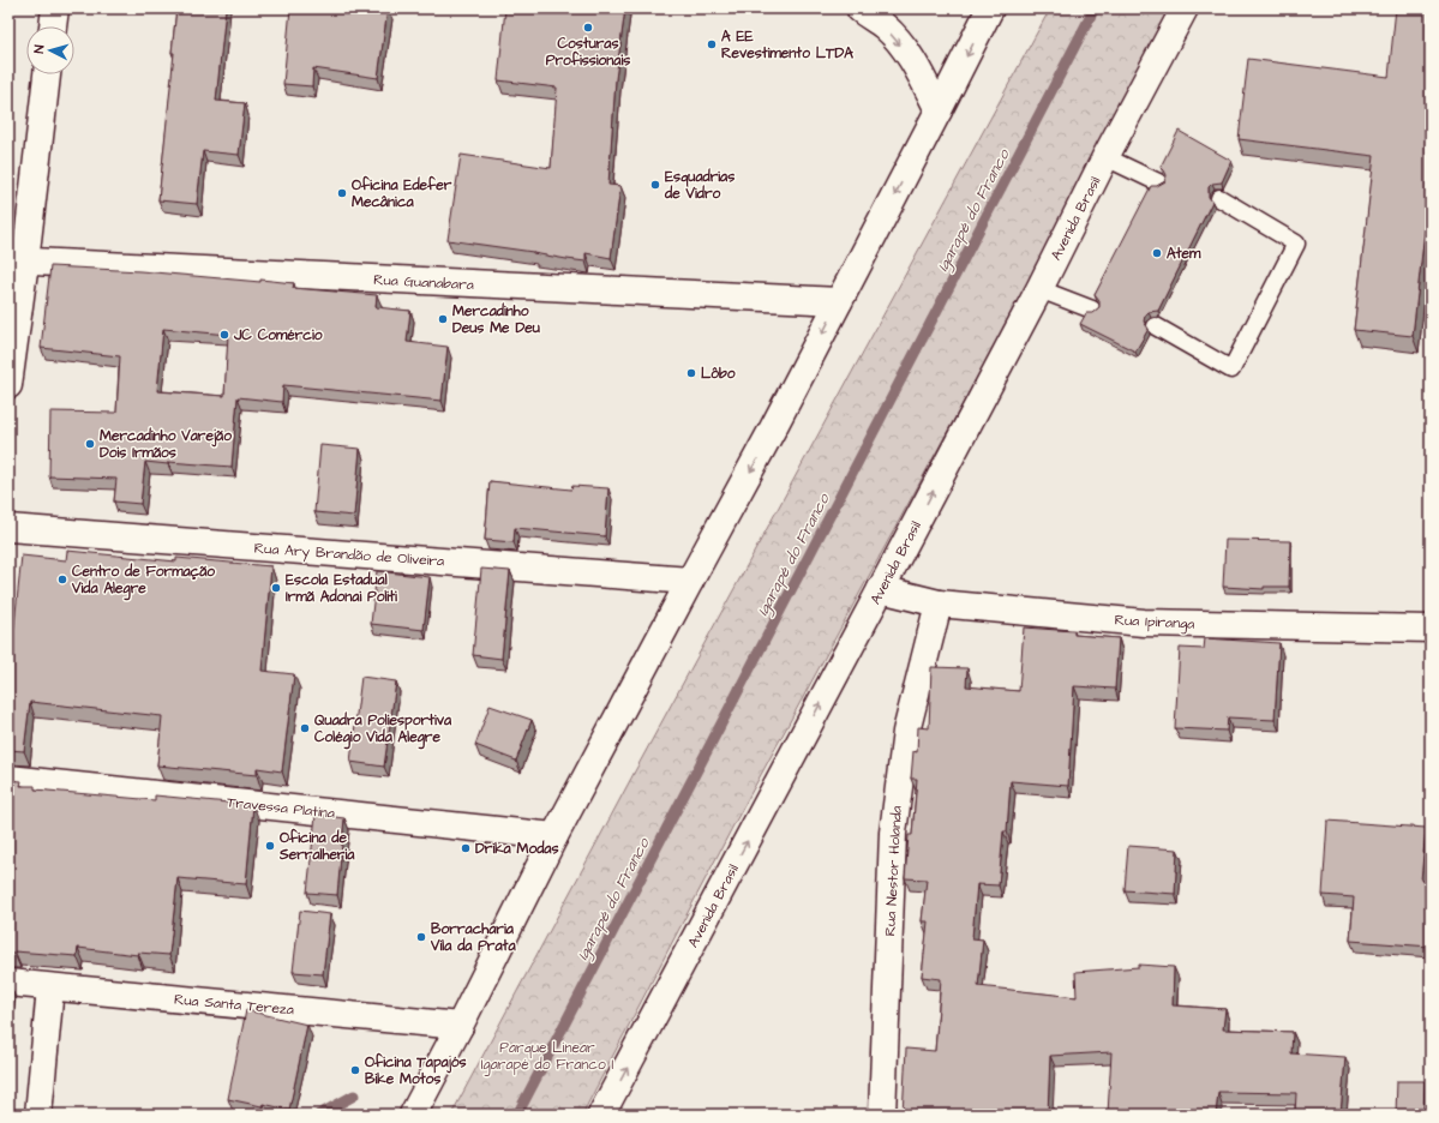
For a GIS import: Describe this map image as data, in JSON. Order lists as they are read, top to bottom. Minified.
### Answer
{"streets":{"main road":["Avenida Brasil","Rua Guanabara","Rua Ary Brandão de Oliveira","Rua Ipiranga","Travessa Platina","Rua Nestor Holanda","Rua Santa Tereza"]},"crossings":[["Avenida Brasil","Rua Ipiranga"],["Rua Ipiranga","Rua Nestor Holanda"]],"water":["Igarapé do Franco"],"parks":["Parque Linear Igarapé do Franco I"],"places":["Costuras Profissionais","A EE Revestimento LTDA","Esquadrias de Vidro","Oficina Edefer Mecânica","Atem","Mercadinho Deus Me Deu","JC Comércio","Lôbo","Mercadinho Varejão Dois Irmãos","Centro de Formação Vida Alegre","Escola Estadual Irmã Adonai Politi","Quadra Poliesportiva Colégio Vida Alegre","Oficina de Serralheria","Drika Modas","Borracharia Vila da Prata","Oficina Tapajós Bike Motos"],"north":"left"}
